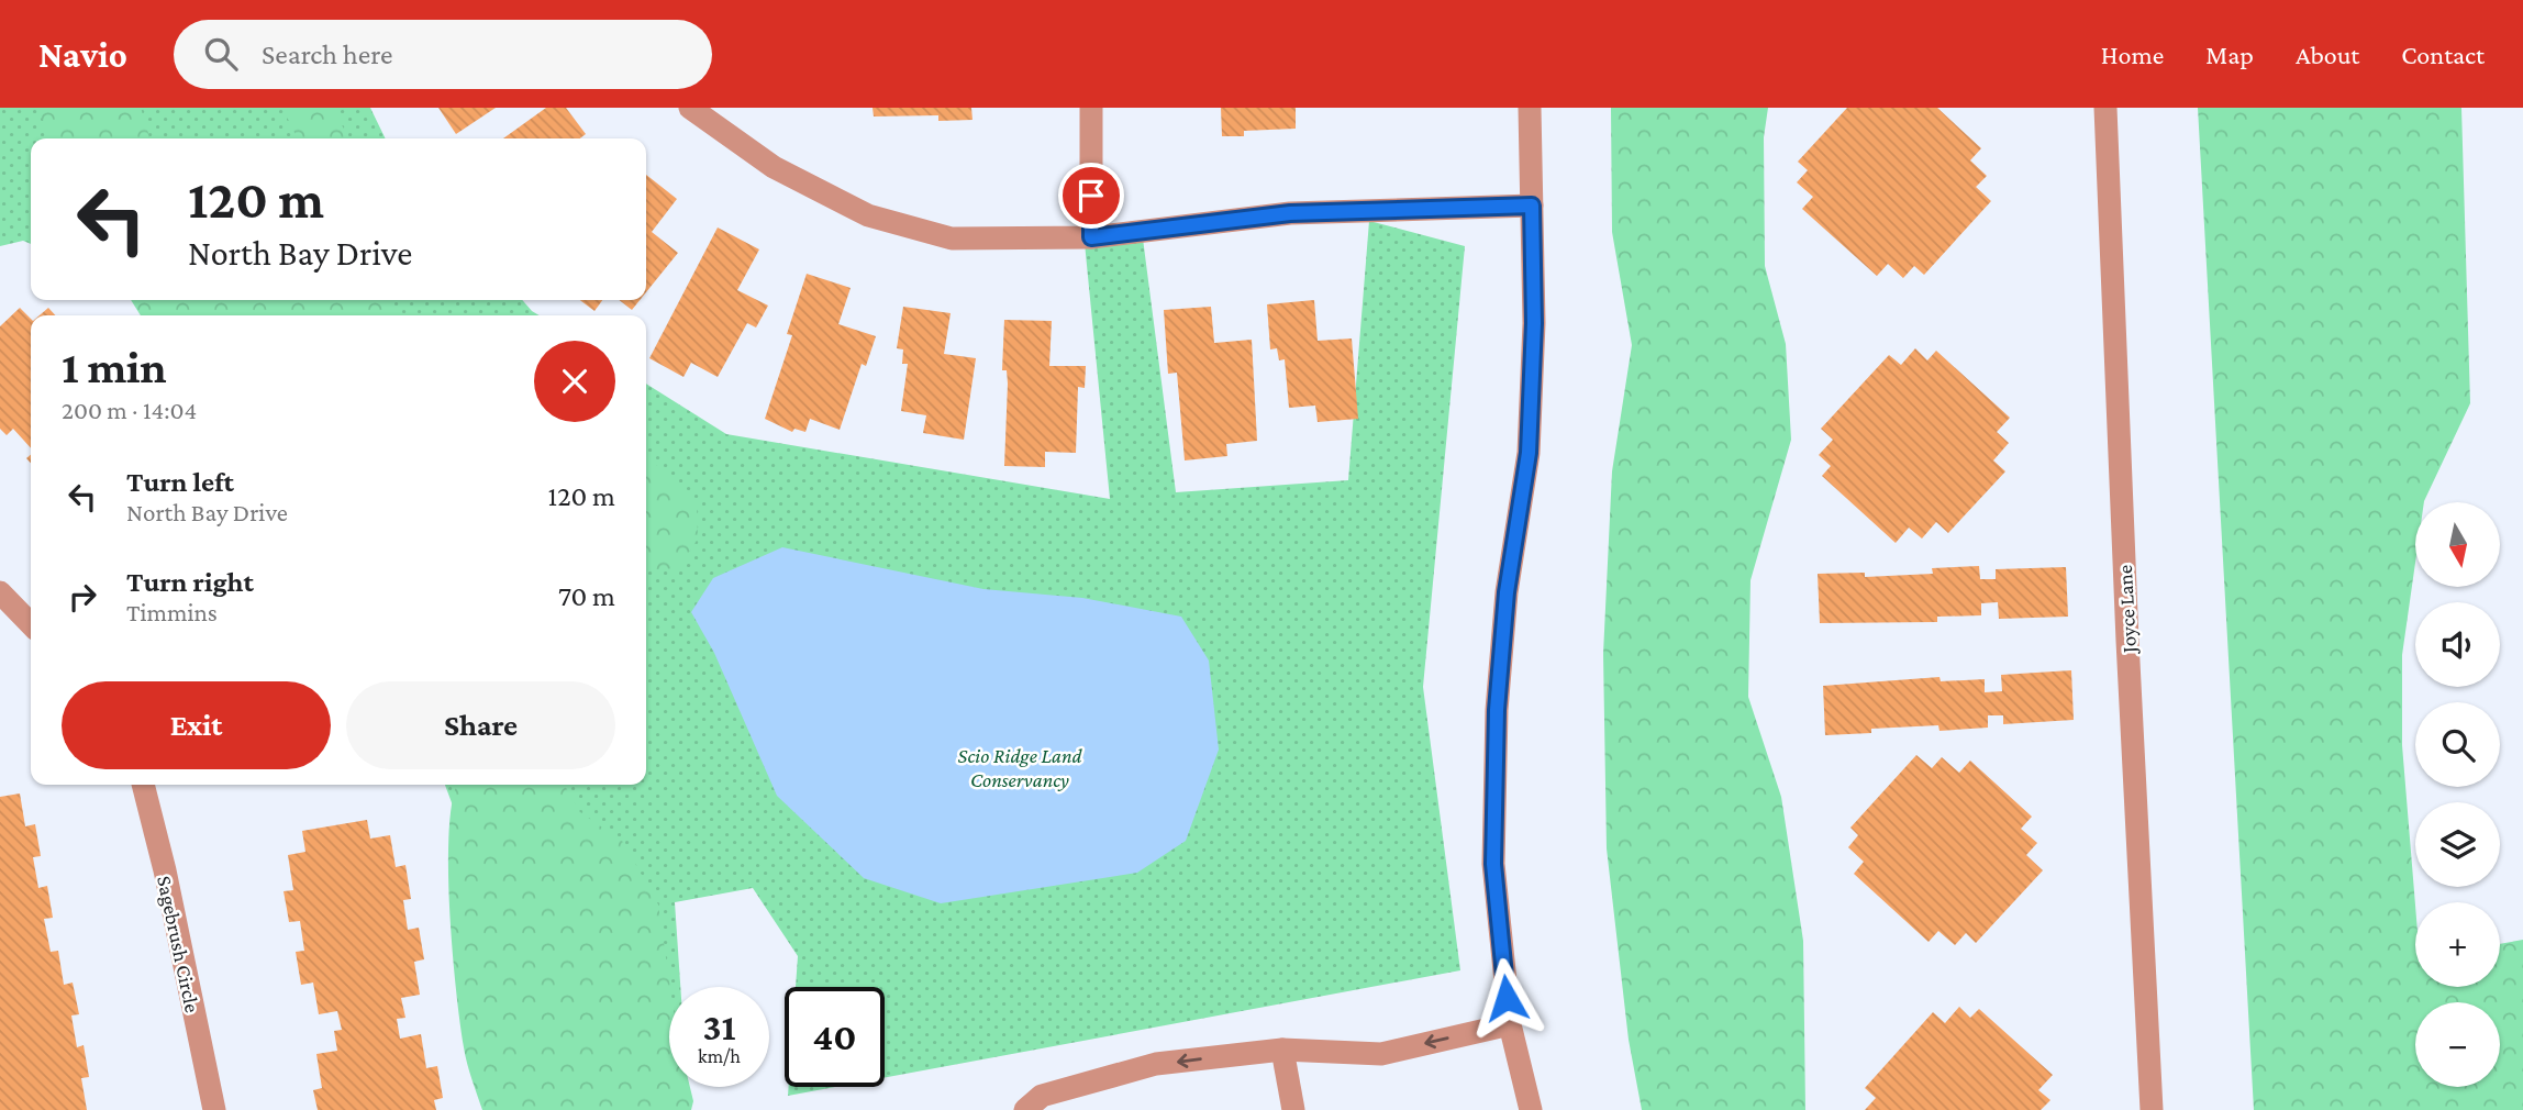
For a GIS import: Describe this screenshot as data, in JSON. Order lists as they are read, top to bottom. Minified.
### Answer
{"streets":{"street":["Joyce Lane","Sagebrush Circle"]},"parks":["Scio Ridge Land Conservancy"],"north":"bottom","page":{"header":"Navio","search":"Search here","nav":["Home","Map","About","Contact"],"turn":["120 m","North Bay Drive"],"heading":["1 min","200 m · 14:04"],"list":[{"name":"Turn left","note":"North Bay Drive","value":"120 m"},{"name":"Turn right","note":"Timmins","value":"70 m"}],"map_buttons":["+","−"],"buttons":["Exit","Share"],"speed":"31 km/h","limit":"40"}}
